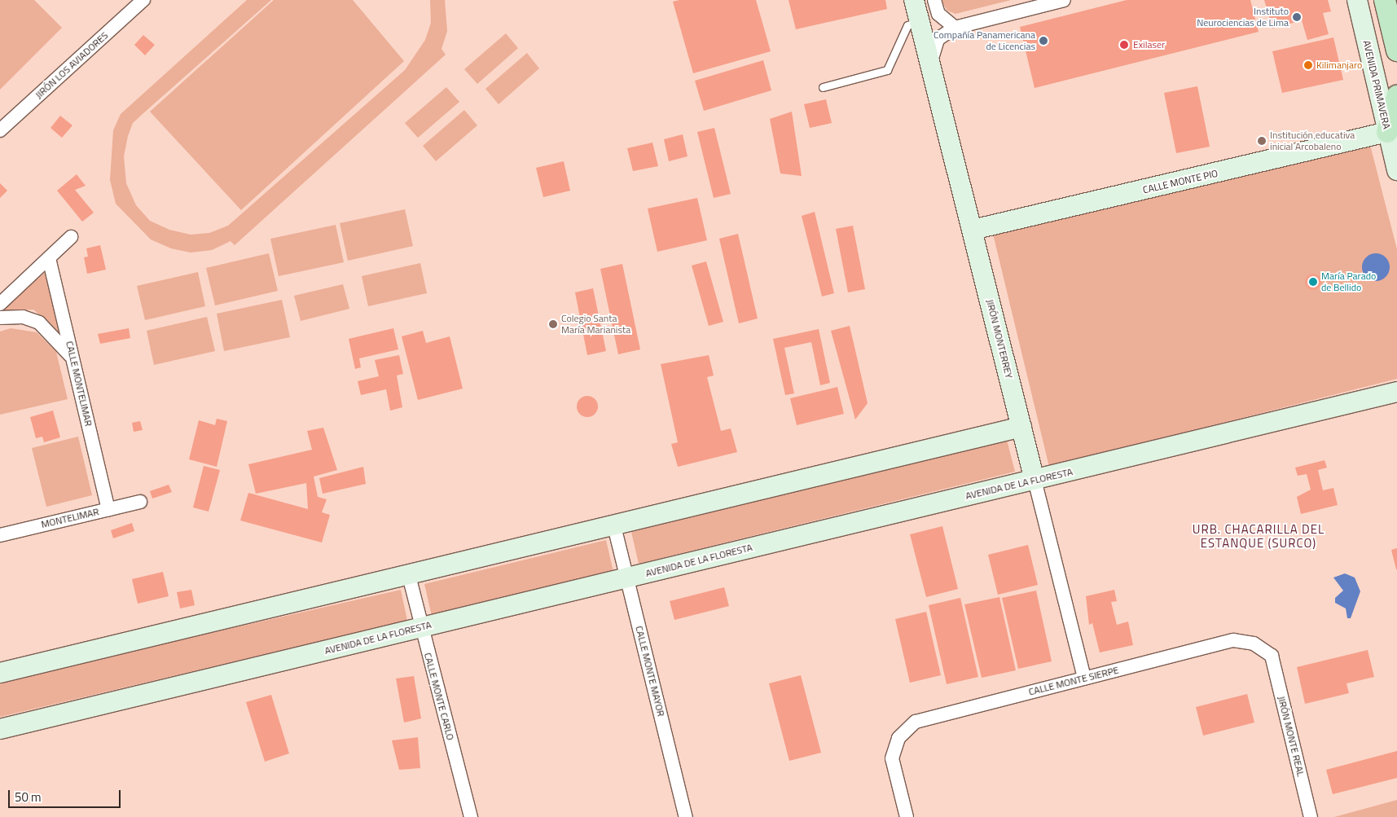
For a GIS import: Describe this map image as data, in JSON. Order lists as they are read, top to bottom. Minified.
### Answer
{"streets":{"street":["JIRÓN LOS AVIADORES","AVENIDA PRIMAVERA","CALLE MONTE PIO","JIRÓN MONTERREY","CALLE MONTELIMAR","AVENIDA DE LA FLORESTA","MONTELIMAR","CALLE MONTE MAYOR","CALLE MONTE SIERPE","CALLE MONTE CARLO","JIRÓN MONTE REAL"]},"crossings":[["AVENIDA PRIMAVERA","CALLE MONTE PIO"],["CALLE MONTE PIO","JIRÓN MONTERREY"],["JIRÓN MONTERREY","AVENIDA DE LA FLORESTA"],["JIRÓN MONTERREY","CALLE MONTE SIERPE"],["CALLE MONTELIMAR","MONTELIMAR"],["AVENIDA DE LA FLORESTA","CALLE MONTE MAYOR"],["AVENIDA DE LA FLORESTA","CALLE MONTE CARLO"],["CALLE MONTE SIERPE","JIRÓN MONTE REAL"]],"districts":["URB. CHACARILLA DEL ESTANQUE (SURCO)"],"places":["Instituto Neurociencias de Lima","Compañía Panamericana de Licencias","Exilaser","Kilimanjaro","Institución educativa inicial Arcobaleno","María Parado de Bellido","Colegio Santa María Marianista"],"scale_bar":"50 m"}
